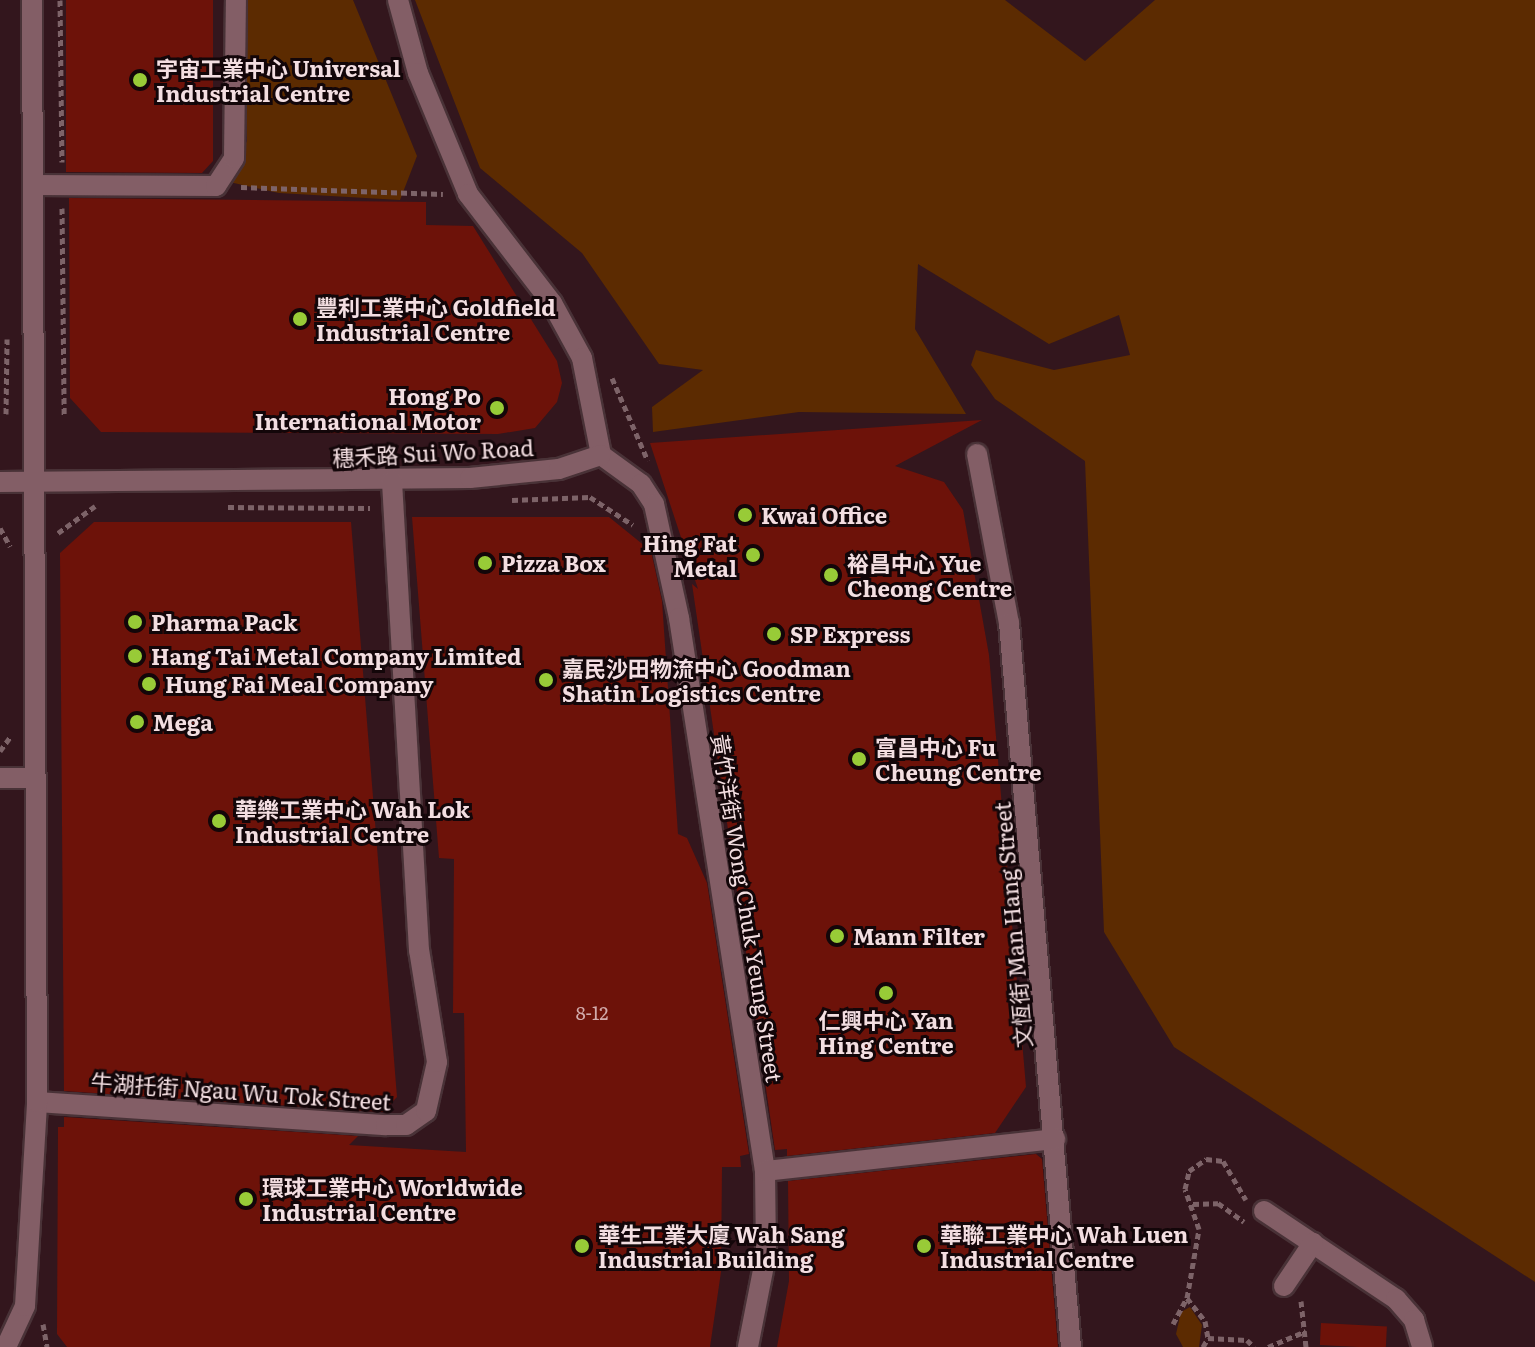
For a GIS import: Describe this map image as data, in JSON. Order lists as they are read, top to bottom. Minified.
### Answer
{"streets":{"street":["穗禾路 Sui Wo Road","黃竹洋街 Wong Chuk Yeung Street","文恆街 Man Hang Street","牛湖托街 Ngau Wu Tok Street"]},"crossings":[["穗禾路 Sui Wo Road","黃竹洋街 Wong Chuk Yeung Street"],["穗禾路 Sui Wo Road","牛湖托街 Ngau Wu Tok Street"]],"places":["宇宙工業中心 Universal Industrial Centre","豐利工業中心 Goldfield Industrial Centre","Hong Po International Motor","Kwai Office","Hing Fat Metal","Pizza Box","裕昌中心 Yue Cheong Centre","Pharma Pack","SP Express","Hang Tai Metal Company Limited","嘉民沙田物流中心 Goodman Shatin Logistics Centre","Hung Fai Meal Company","Mega","富昌中心 Fu Cheung Centre","華樂工業中心 Wah Lok Industrial Centre","Mann Filter","仁興中心 Yan Hing Centre","環球工業中心 Worldwide Industrial Centre","華生工業大廈 Wah Sang Industrial Building","華聯工業中心 Wah Luen Industrial Centre"],"house_numbers":["8-12"]}
